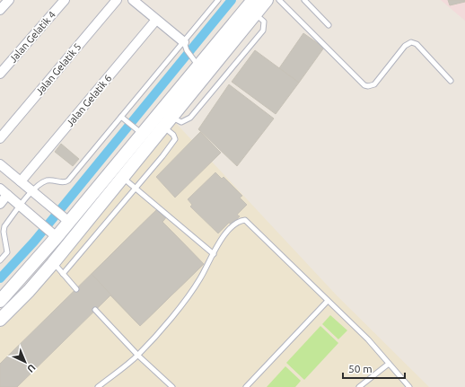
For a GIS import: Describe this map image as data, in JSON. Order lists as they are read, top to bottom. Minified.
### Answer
{"streets":{"street":["Jalan Gelatik 4","Jalan Gelatik 5","Jalan Gelatik 6"]},"scale_bar":"50 m","north":"bottom right"}
